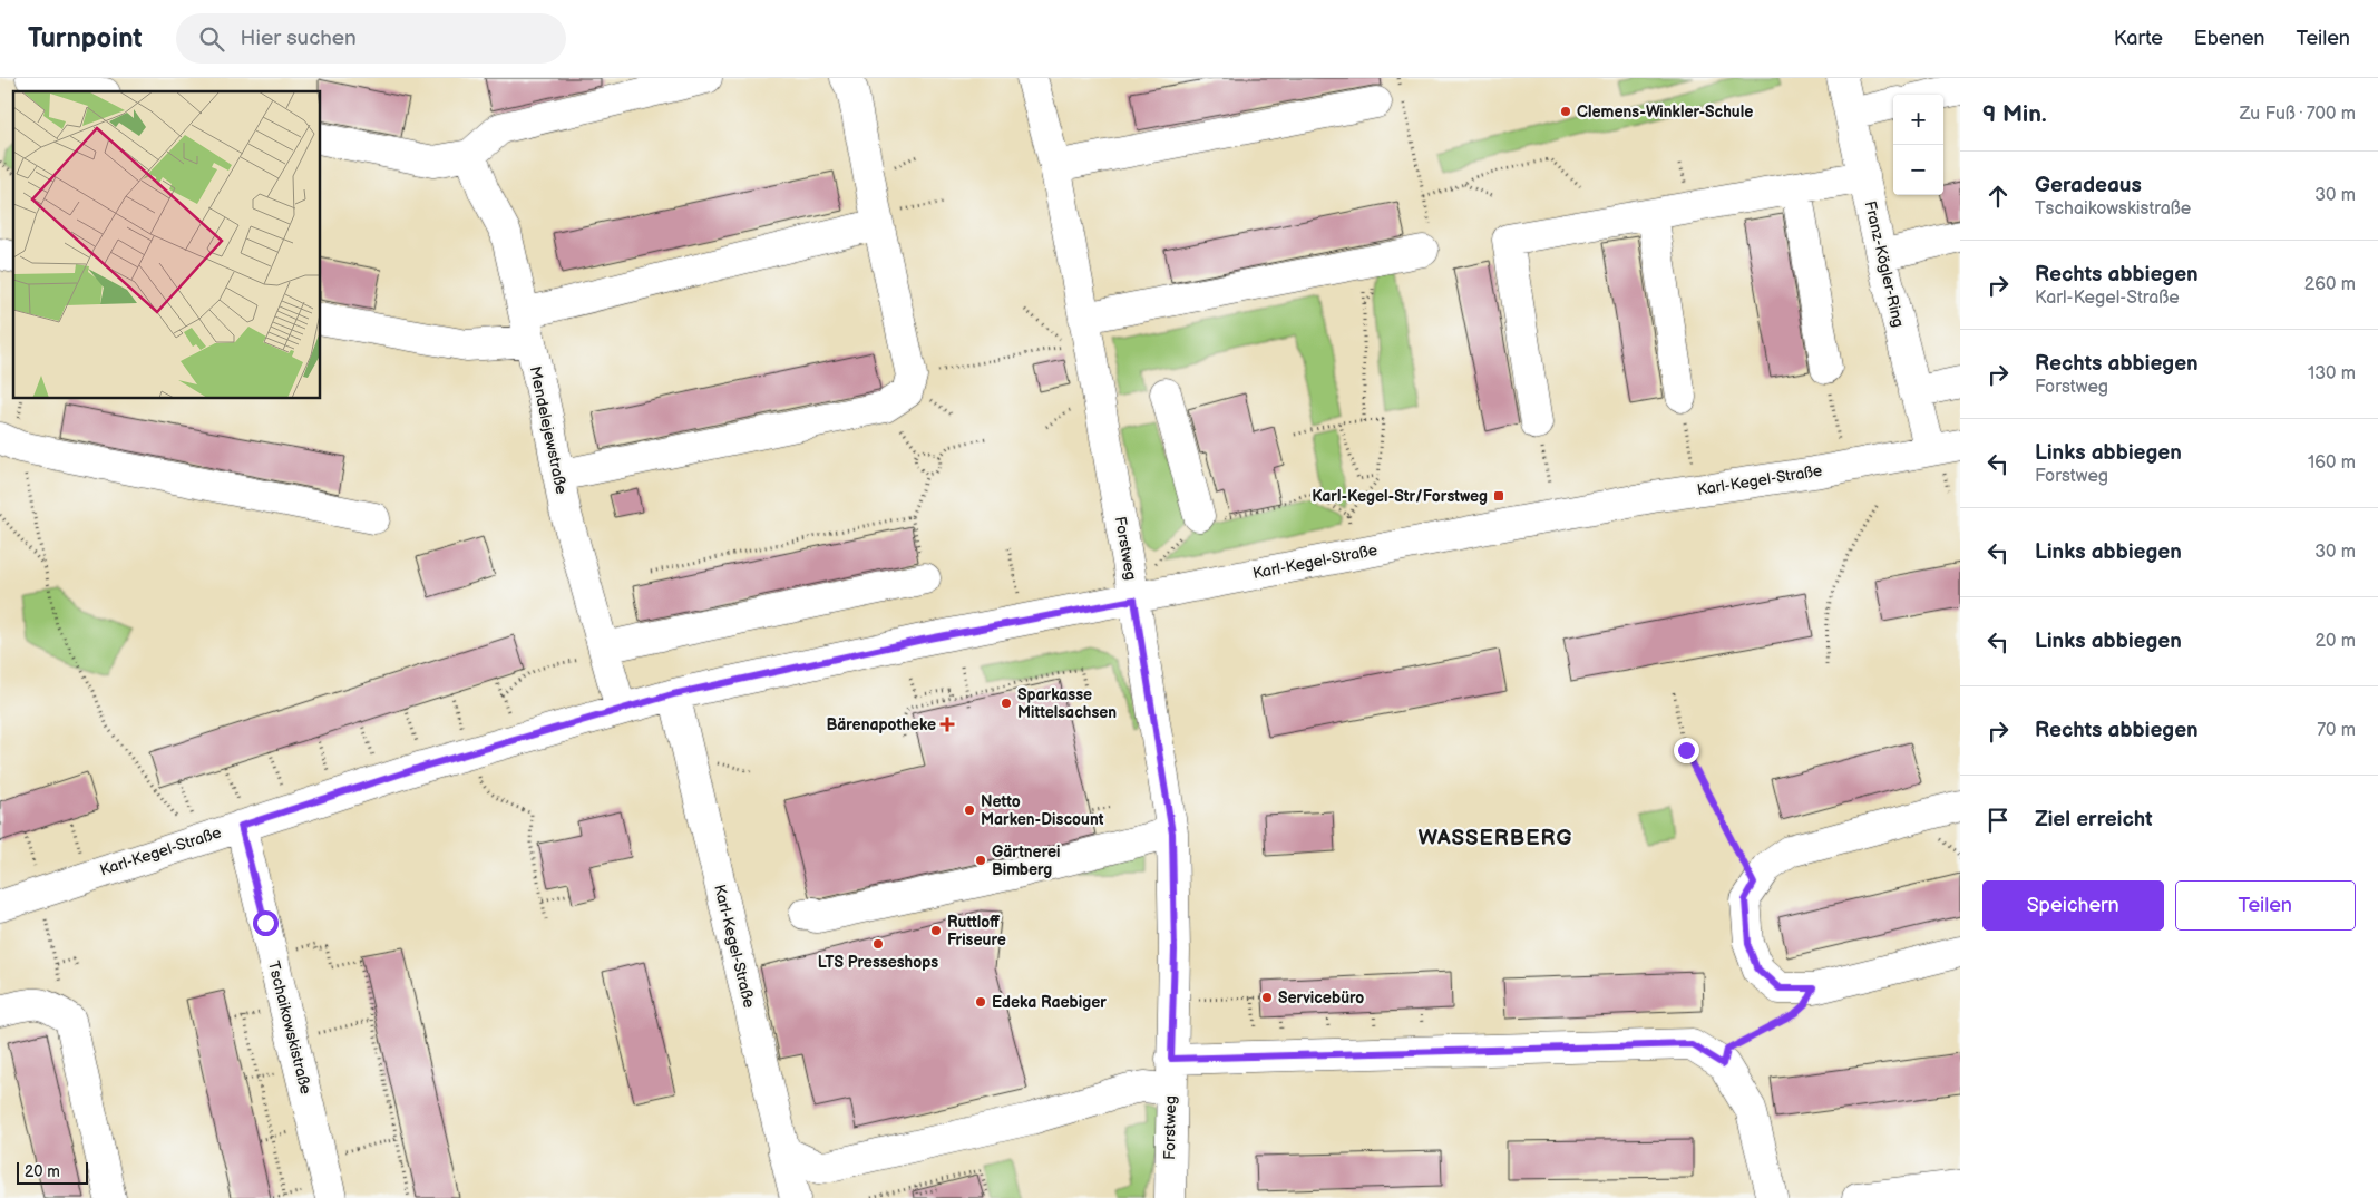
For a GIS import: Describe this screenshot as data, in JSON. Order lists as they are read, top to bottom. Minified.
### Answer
{"streets":{"street":["Franz-Kögler-Ring","Mendelejewstraße","Karl-Kegel-Straße","Forstweg","Tschaikowskistraße"]},"crossings":[["Franz-Kögler-Ring","Karl-Kegel-Straße"],["Mendelejewstraße","Karl-Kegel-Straße"],["Karl-Kegel-Straße","Forstweg"],["Karl-Kegel-Straße","Tschaikowskistraße"]],"districts":["WASSERBERG"],"places":{"other":["Clemens-Winkler-Schule","Sparkasse Mittelsachsen","Netto Marken-Discount","Gärtnerei Bimberg","Ruttloff Friseure","LTS Presseshops","Servicebüro","Edeka Raebiger"],"transit":["Karl-Kegel-Str/Forstweg"],"health":["Bärenapotheke"]},"scale_bar":"20 m","page":{"header":"Turnpoint","search":"Hier suchen","nav":["Karte","Ebenen","Teilen"],"heading":["9 Min.","Zu Fuß · 700 m"],"map_buttons":["+","−"],"list":[["Geradeaus","Tschaikowskistraße","30 m"],["Rechts abbiegen","Karl-Kegel-Straße","260 m"],["Rechts abbiegen","Forstweg","130 m"],["Links abbiegen","Forstweg","160 m"],["Links abbiegen","30 m"],["Links abbiegen","20 m"],["Rechts abbiegen","70 m"],"Ziel erreicht"],"buttons":["Speichern","Teilen"],"scale":"20 m"}}
